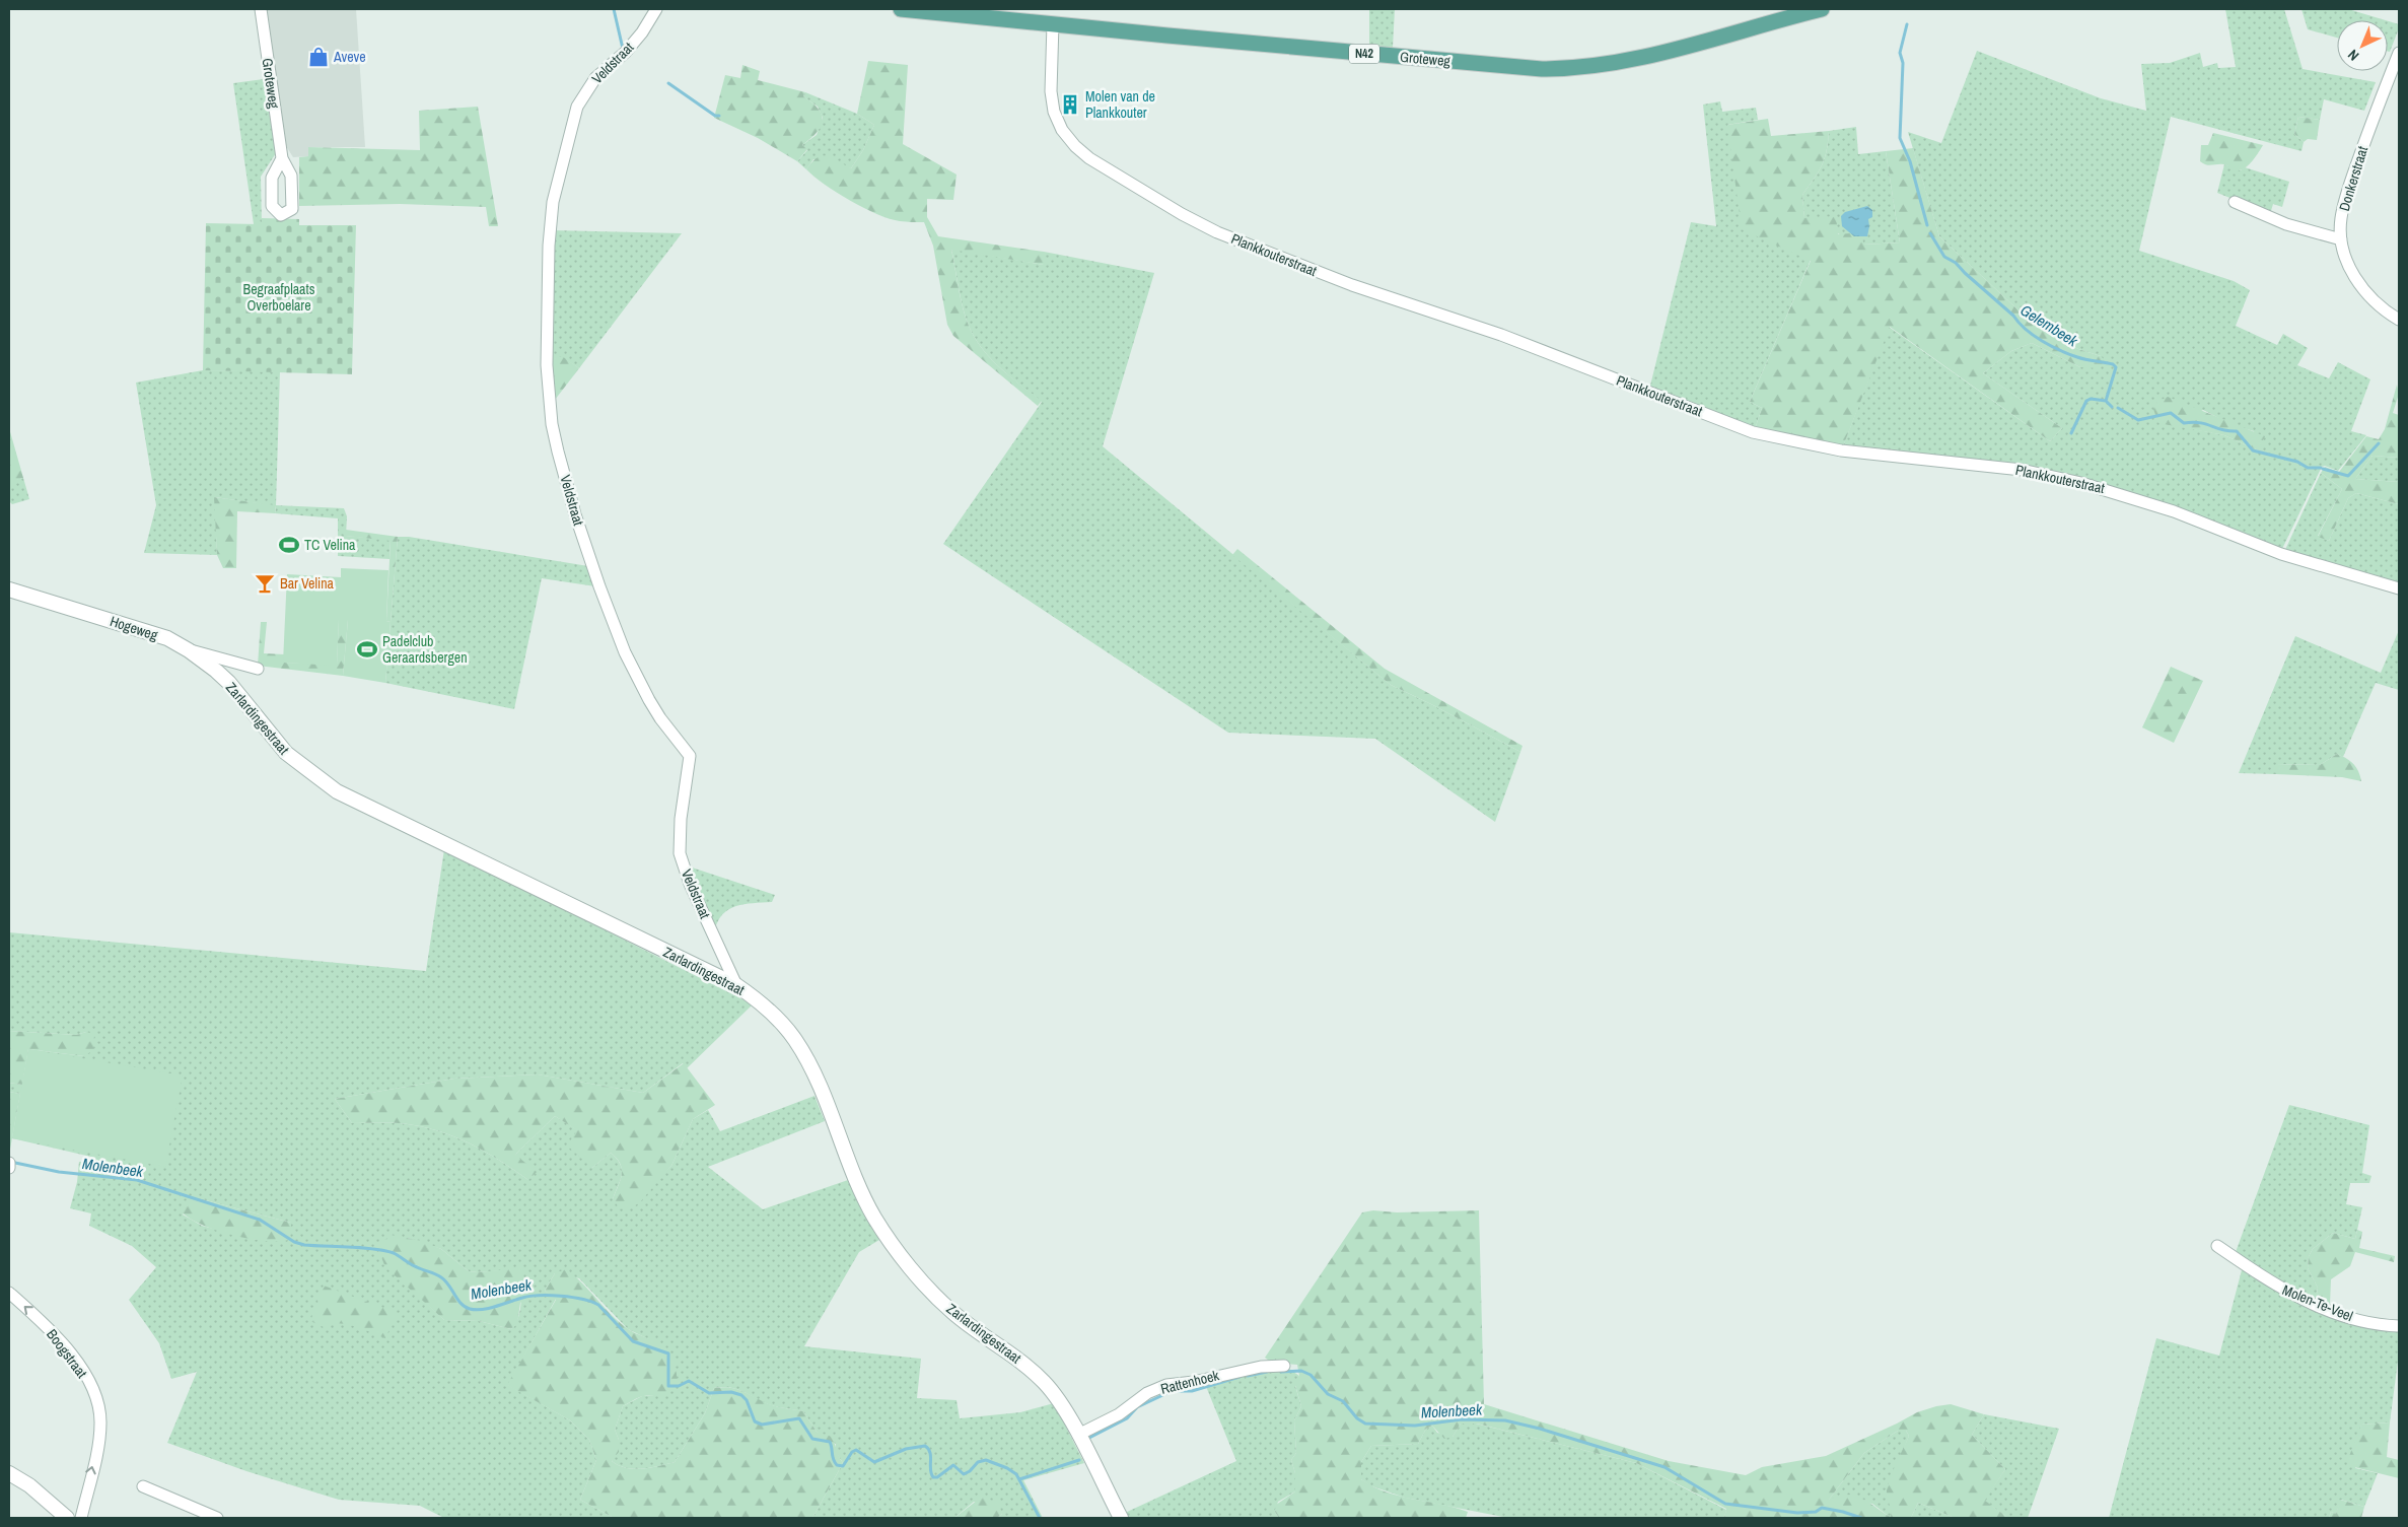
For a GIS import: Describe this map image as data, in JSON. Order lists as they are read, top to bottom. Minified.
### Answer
{"streets":{"main road":["N42","Groteweg"],"street":["Veldstraat","Donkerstraat","Plankkouterstraat","Hogeweg","Zarlardingestraat","Molen-Te-Veel","Boogstraat","Rattenhoek"]},"crossings":[["Groteweg","Plankkouterstraat"],["Veldstraat","Zarlardingestraat"],["Hogeweg","Zarlardingestraat"],["Zarlardingestraat","Rattenhoek"]],"one_way":["Boogstraat"],"water":["Gelembeek","Molenbeek"],"parks":["Begraafplaats Overboelare"],"places":{"shop":["Aveve"],"building":["Molen van de Plankkouter"],"sports":["TC Velina","Padelclub Geraardsbergen"],"bar":["Bar Velina"]},"north":"bottom left"}
